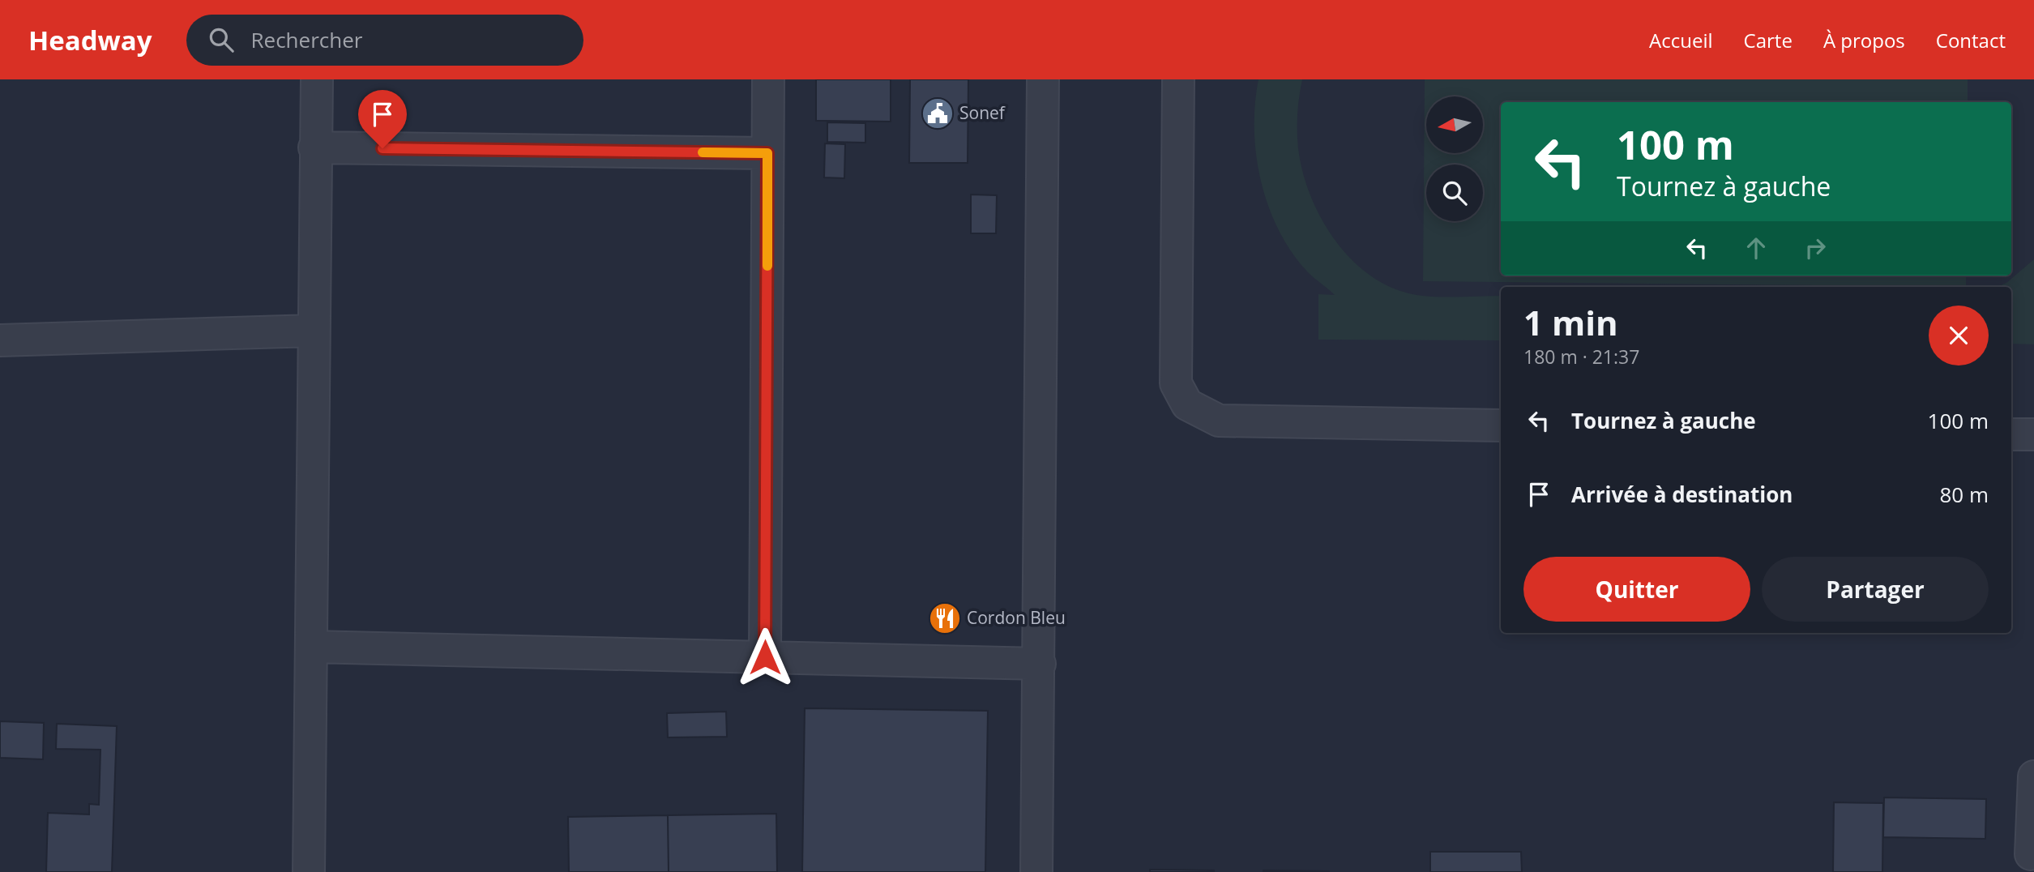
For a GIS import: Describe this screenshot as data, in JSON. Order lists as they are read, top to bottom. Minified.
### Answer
{"places":{"public building":["Sonef"],"restaurant":["Cordon Bleu"]},"north":"left","page":{"header":"Headway","search":"Rechercher","nav":["Accueil","Carte","À propos","Contact"],"turn":["100 m","Tournez à gauche"],"heading":["1 min","180 m · 21:37"],"list":[{"name":"Tournez à gauche","value":"100 m"},{"name":"Arrivée à destination","value":"80 m"}],"buttons":["Quitter","Partager"]}}
